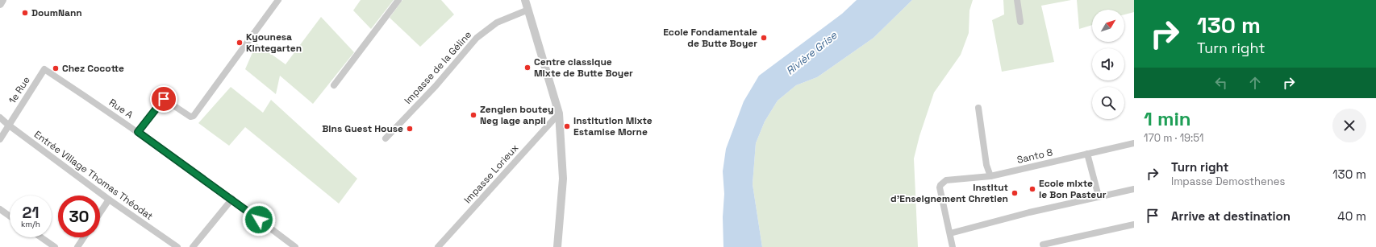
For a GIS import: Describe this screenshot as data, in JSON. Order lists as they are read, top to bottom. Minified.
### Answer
{"streets":{"street":["Impasse de la Géline","1e Rue","Rue A","Santo 8","Impasse Lorieux","Entrée Village Thomas Théodat"]},"crossings":[["1e Rue","Rue A"],["1e Rue","Entrée Village Thomas Théodat"]],"water":["Rivière Grise"],"places":["DoumNann","Ecole Fondamentale de Butte Boyer","Kyounesa Kintegarten","Centre classique Mixte de Butte Boyer","Chez Cocotte","Zenglen boutey Neg lage anpil","Institution Mixte Estamise Morne","Bins Guest House","Ecole mixte le Bon Pasteur","Institut d'Enseignement Chretien"],"north":"top right","page":{"turn":["130 m","Turn right"],"heading":["1 min","170 m · 19:51"],"list":[{"name":"Turn right","note":"Impasse Demosthenes","value":"130 m"},{"name":"Arrive at destination","value":"40 m"}],"speed":"21 km/h","limit":"30"}}
